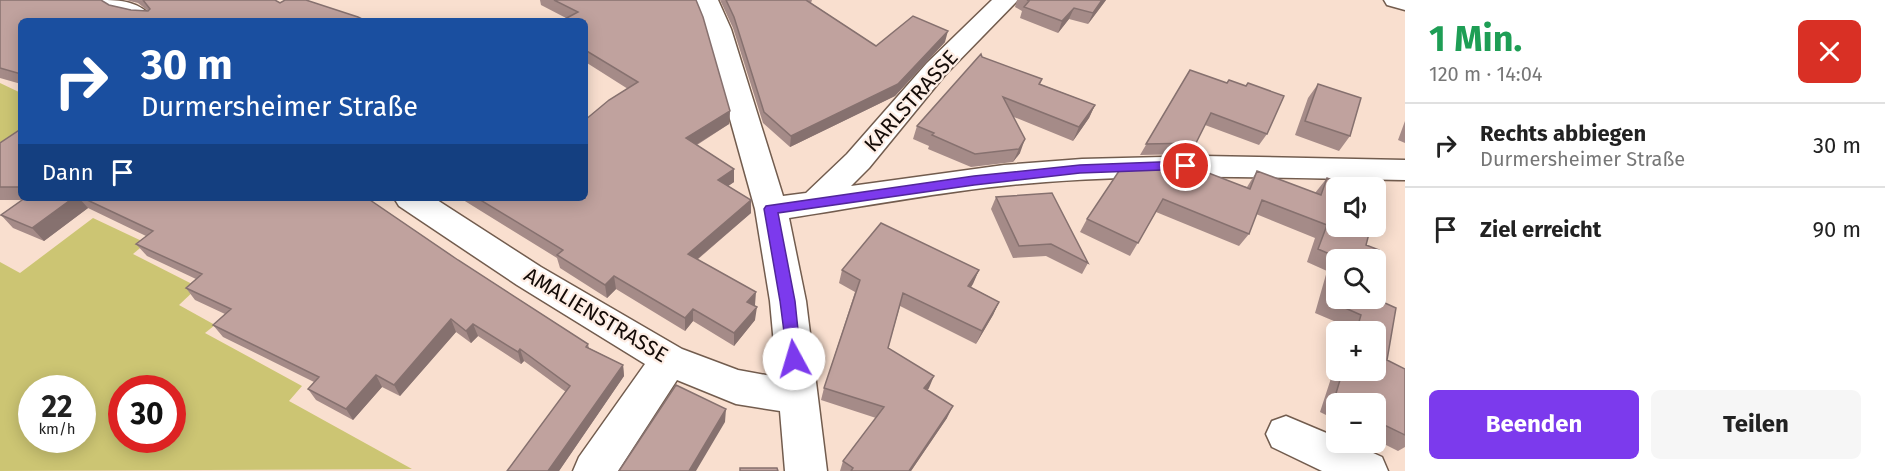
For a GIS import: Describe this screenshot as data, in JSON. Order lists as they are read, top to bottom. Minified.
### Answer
{"streets":{"street":["KARLSTRASSE","AMALIENSTRASSE"]},"page":{"heading":["1 Min.","120 m · 14:04"],"turn":["30 m","Durmersheimer Straße"],"list":[{"name":"Rechts abbiegen","note":"Durmersheimer Straße","value":"30 m"},{"name":"Ziel erreicht","value":"90 m"}],"then":"Dann","map_buttons":["+","−"],"speed":"22 km/h","limit":"30","buttons":["Beenden","Teilen"]}}
